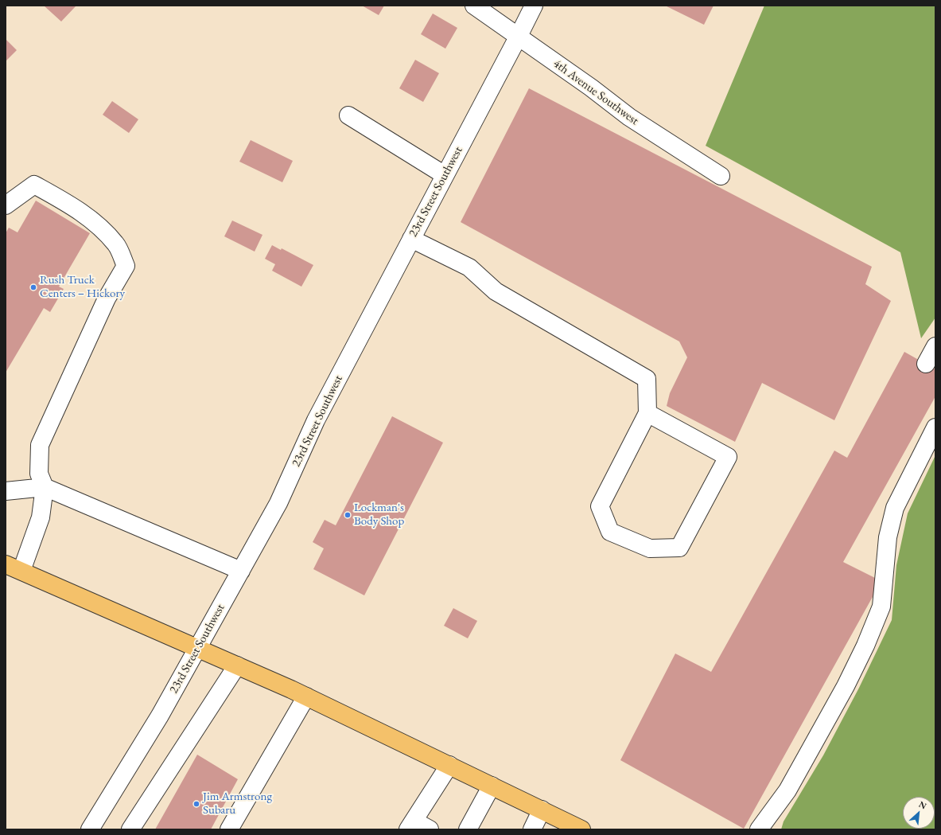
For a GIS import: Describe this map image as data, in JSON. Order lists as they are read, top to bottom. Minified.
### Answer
{"streets":{"street":["4th Avenue Southwest","23rd Street Southwest"]},"crossings":[["4th Avenue Southwest","23rd Street Southwest"]],"places":["Rush Truck Centers – Hickory","Lockman's Body Shop","Jim Armstrong Subaru"],"north":"top right"}
